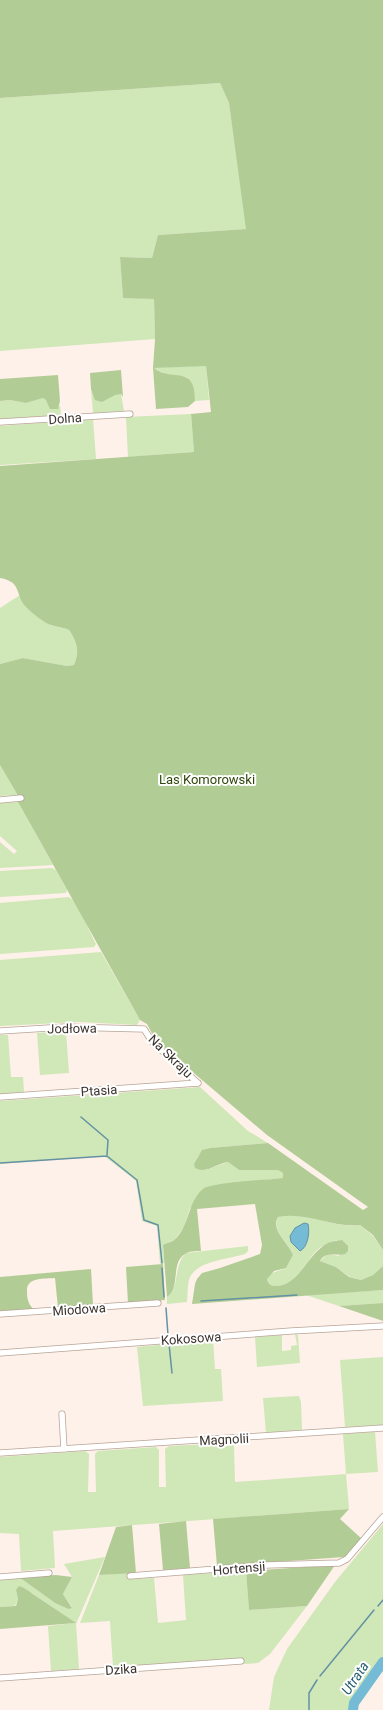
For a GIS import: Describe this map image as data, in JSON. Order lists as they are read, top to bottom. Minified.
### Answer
{"streets":{"street":["Dolna","Jodłowa","Na Skraju","Ptasia","Miodowa","Kokosowa","Magnolii","Hortensji","Dzika"]},"crossings":[["Jodłowa","Na Skraju"],["Na Skraju","Ptasia"]],"water":["Utrata"],"parks":["Las Komorowski"]}
